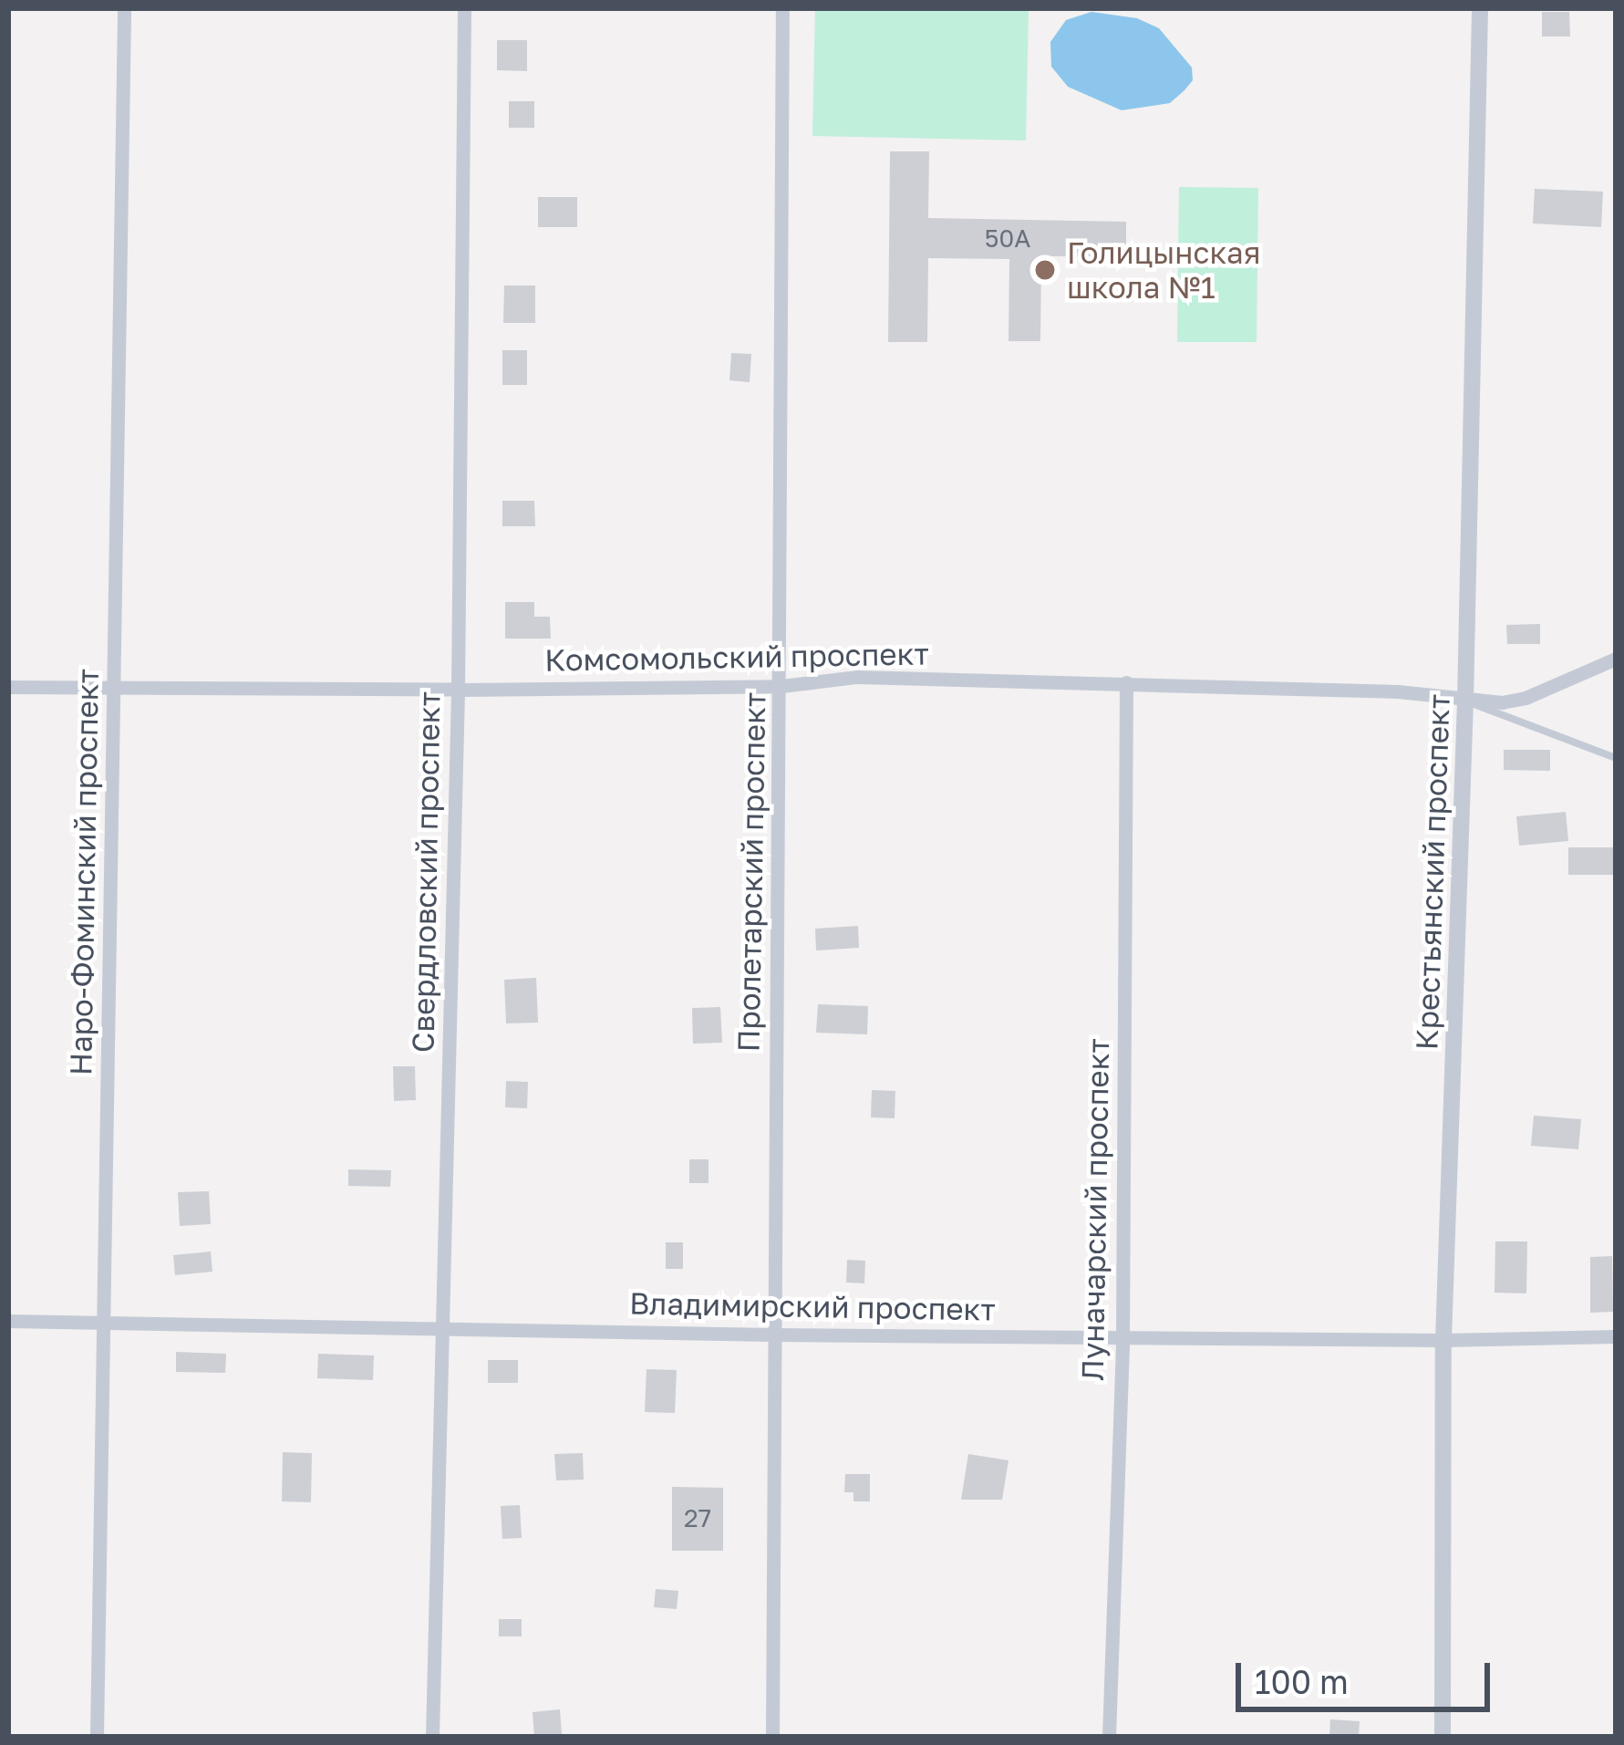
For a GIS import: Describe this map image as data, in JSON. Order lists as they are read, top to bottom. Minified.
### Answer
{"streets":{"street":["Комсомольский проспект","Наро-Фоминский проспект","Свердловский проспект","Пролетарский проспект","Крестьянский проспект","Луначарский проспект","Владимирский проспект"]},"crossings":[["Комсомольский проспект","Наро-Фоминский проспект"],["Комсомольский проспект","Свердловский проспект"],["Комсомольский проспект","Пролетарский проспект"],["Комсомольский проспект","Крестьянский проспект"],["Комсомольский проспект","Луначарский проспект"],["Наро-Фоминский проспект","Владимирский проспект"],["Свердловский проспект","Владимирский проспект"],["Пролетарский проспект","Владимирский проспект"],["Крестьянский проспект","Владимирский проспект"],["Луначарский проспект","Владимирский проспект"]],"places":["Голицынская школа №1"],"house_numbers":["50А","27"],"scale_bar":"100 m"}
